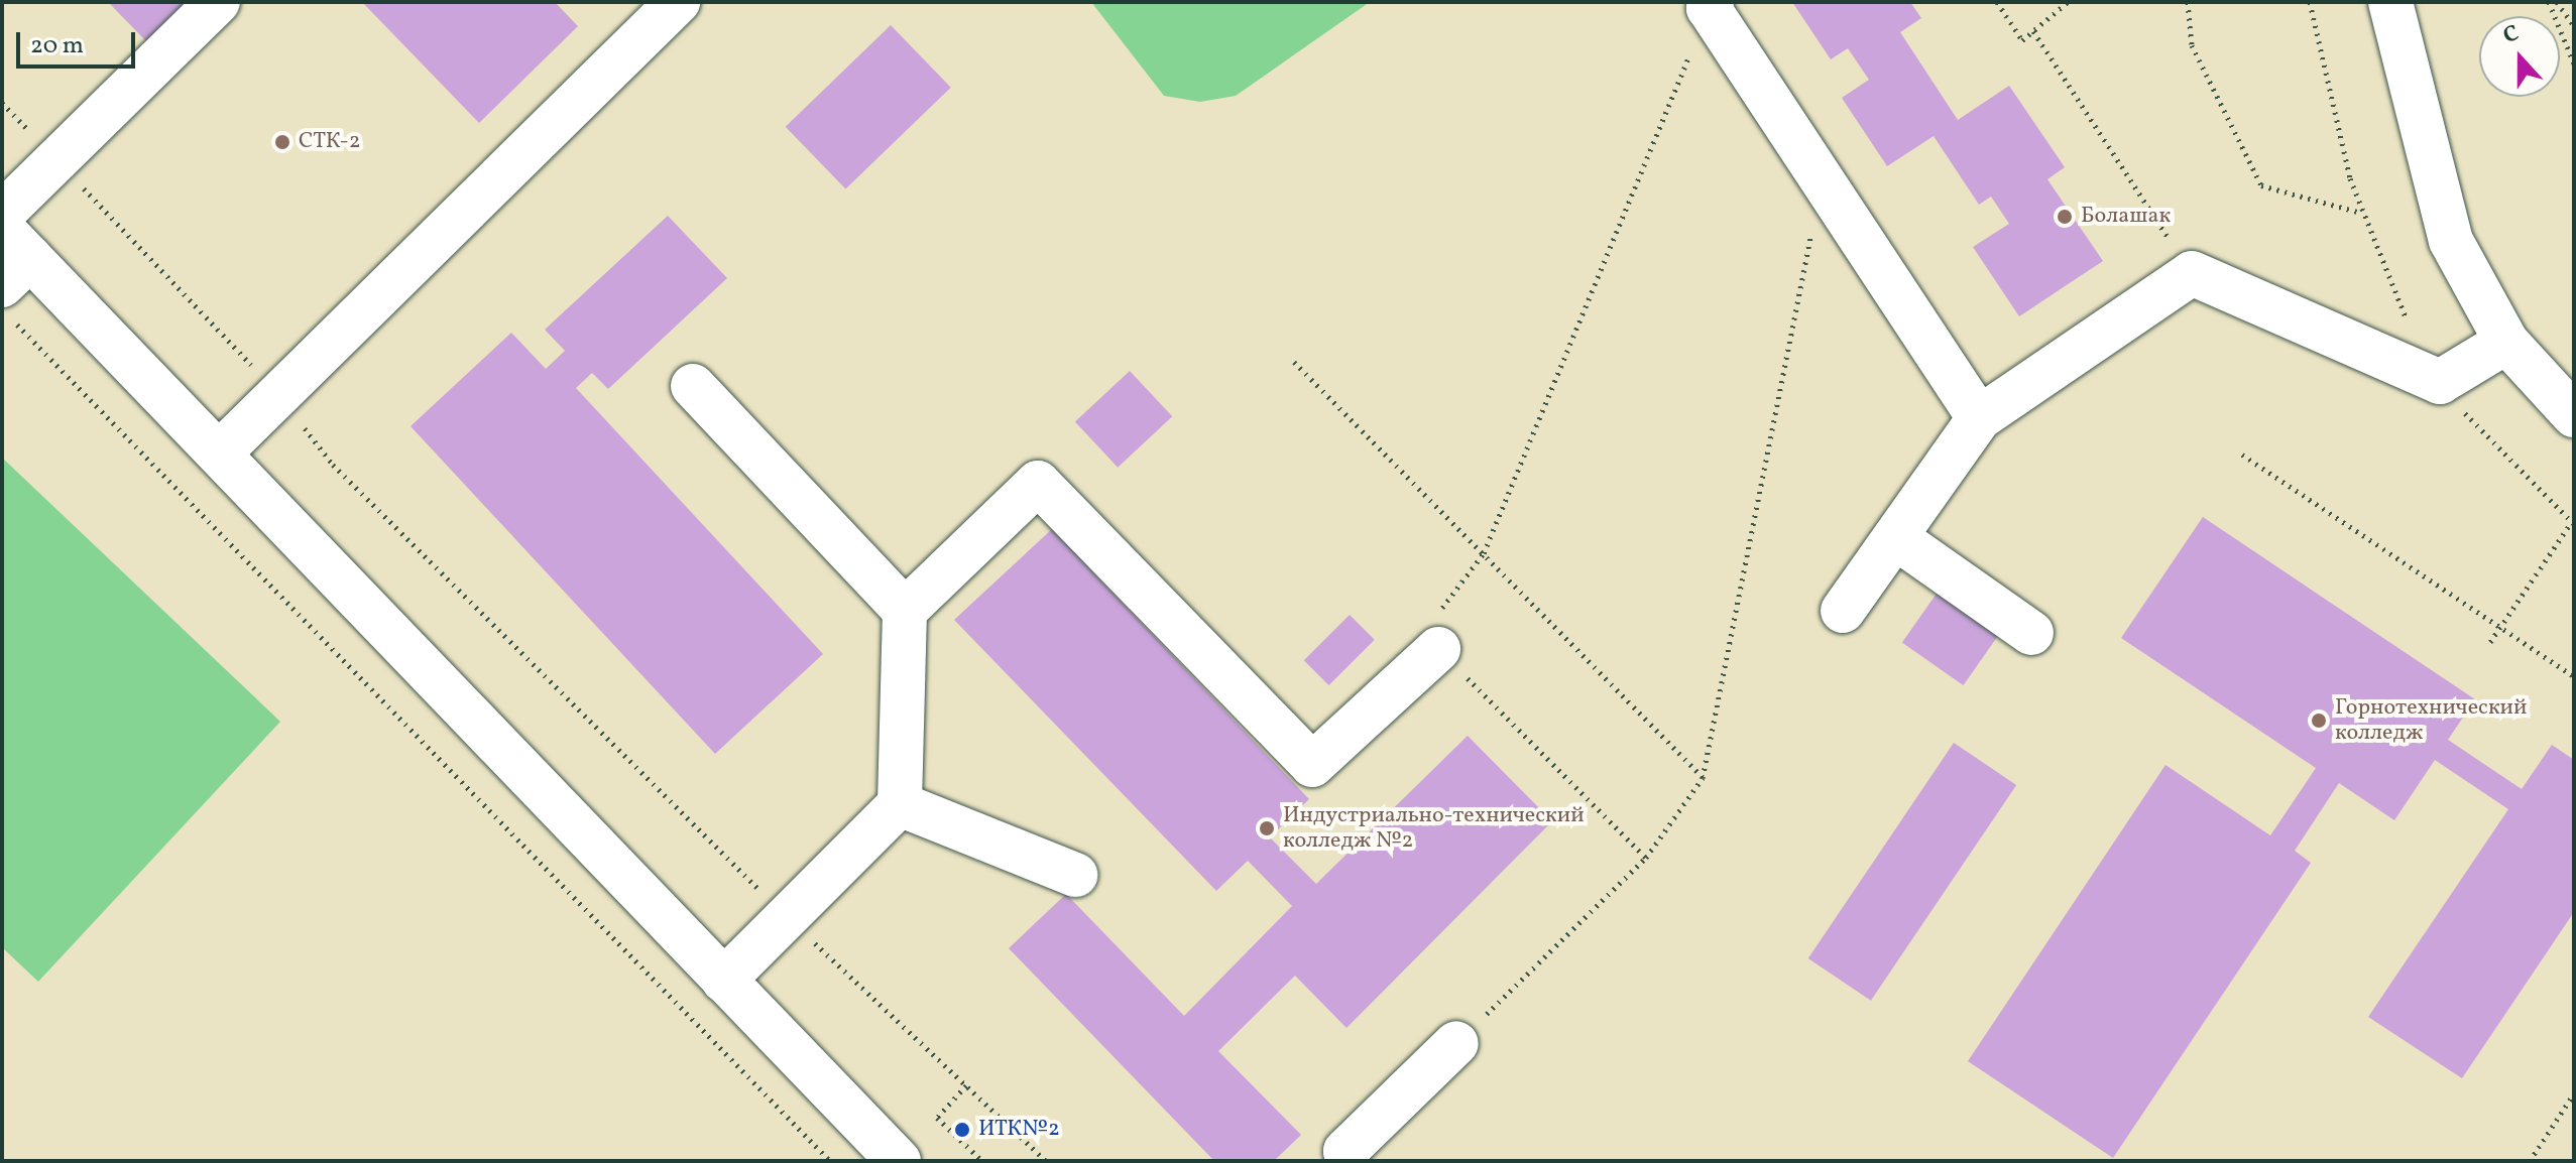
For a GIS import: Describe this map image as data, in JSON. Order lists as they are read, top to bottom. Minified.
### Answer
{"places":["СТК-2","Болашак","Горнотехнический колледж","Индустриально-технический колледж №2","ИТК№2"],"scale_bar":"20 m","north":"top"}
